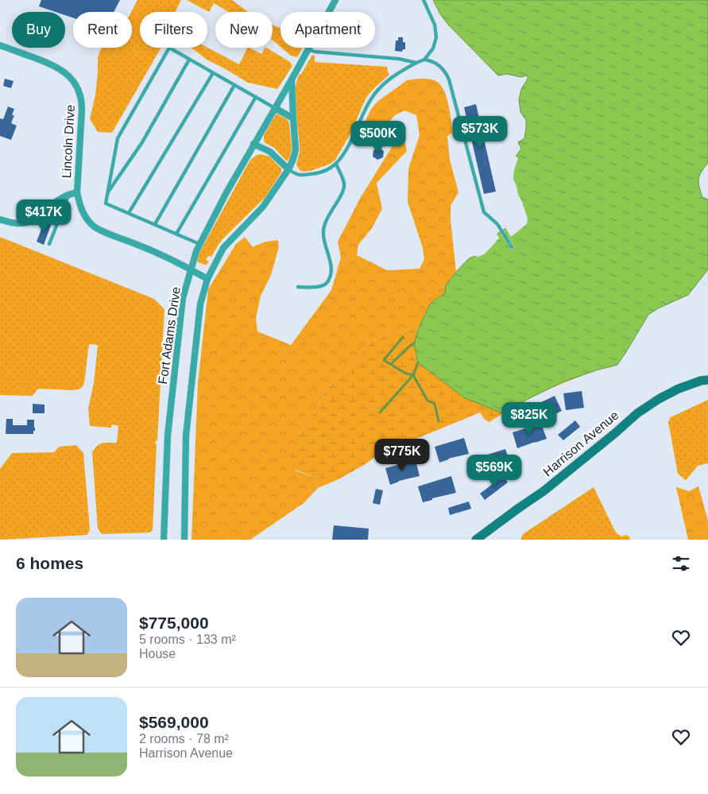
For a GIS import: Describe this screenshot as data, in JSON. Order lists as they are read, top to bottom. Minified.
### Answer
{"streets":{"main road":["Harrison Avenue"],"street":["Lincoln Drive","Fort Adams Drive"]},"crossings":[["Lincoln Drive","Fort Adams Drive"]],"page":{"chip":["Buy","Rent","Filters","New","Apartment"],"price":["$573K","$500K","$417K","$825K","$775K","$569K"],"heading":"6 homes","list":[{"name":"$775,000","note":"5 rooms · 133 m² · House"},{"name":"$569,000","note":"2 rooms · 78 m² · Harrison Avenue"}]}}
